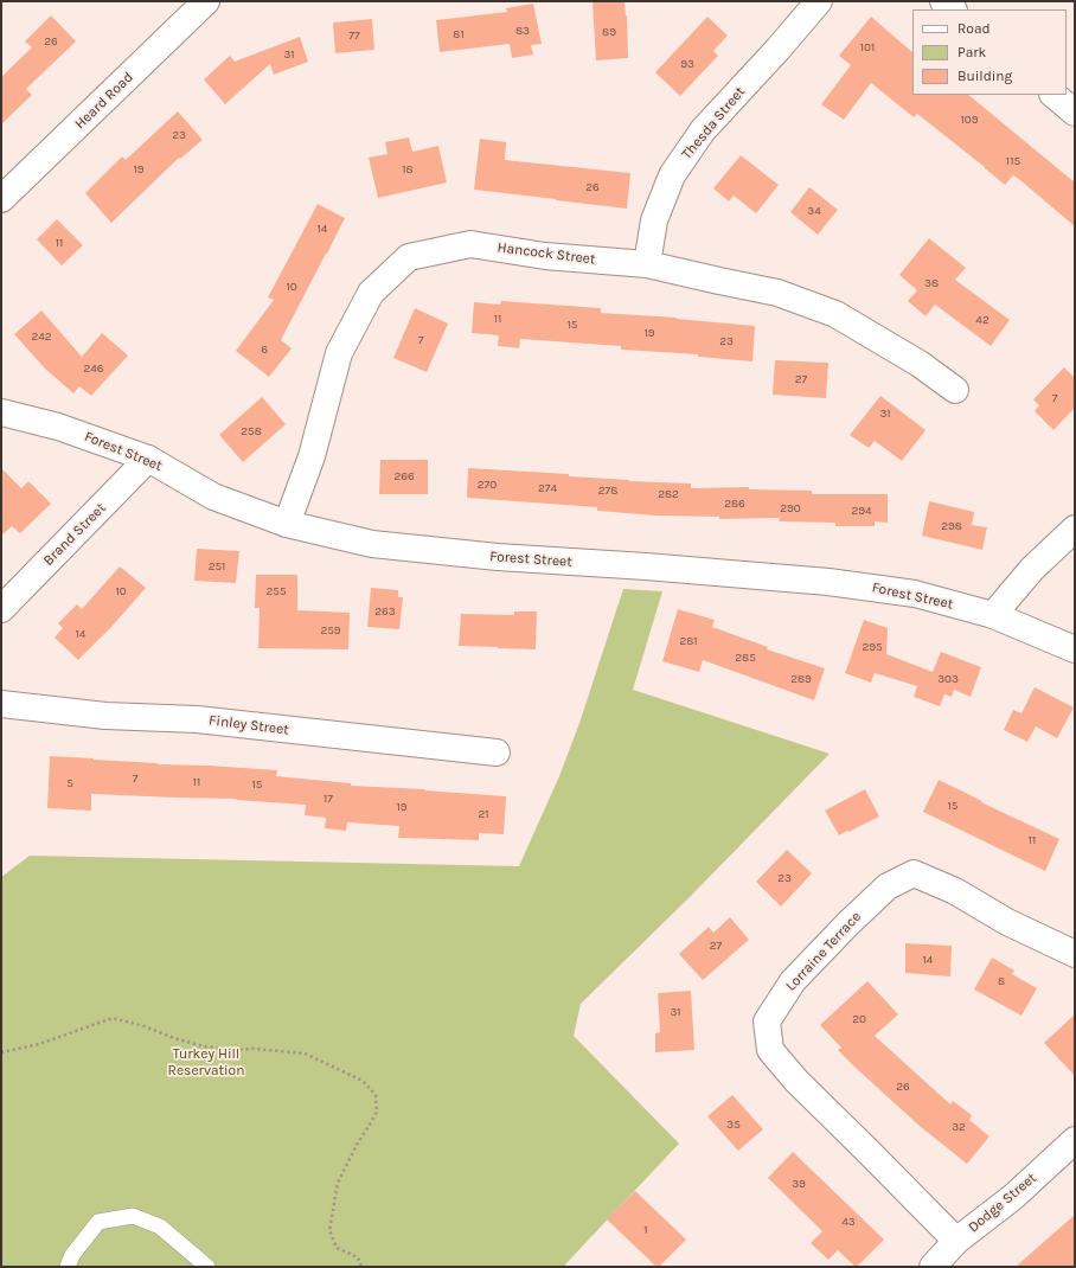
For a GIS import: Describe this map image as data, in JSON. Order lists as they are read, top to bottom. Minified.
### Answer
{"streets":{"street":["Heard Road","Thesda Street","Hancock Street","Forest Street","Brand Street","Finley Street","Lorraine Terrace","Dodge Street"]},"crossings":[["Thesda Street","Hancock Street"],["Hancock Street","Forest Street"],["Forest Street","Brand Street"],["Lorraine Terrace","Dodge Street"]],"parks":["Turkey Hill Reservation"],"house_numbers":["83","89","81","77","26","101","31","93","109","23","115","19","18","26","34","14","11","38","10","11","42","15","19","242","7","23","6","246","27","7","31","258","266","270","274","278","282","286","290","294","298","251","10","255","263","259","14","281","295","285","289","303","7","11","5","15","17","15","19","21","11","23","27","14","8","31","20","26","35","32","39","43","1"],"legend":["Road","Park","Building"]}
